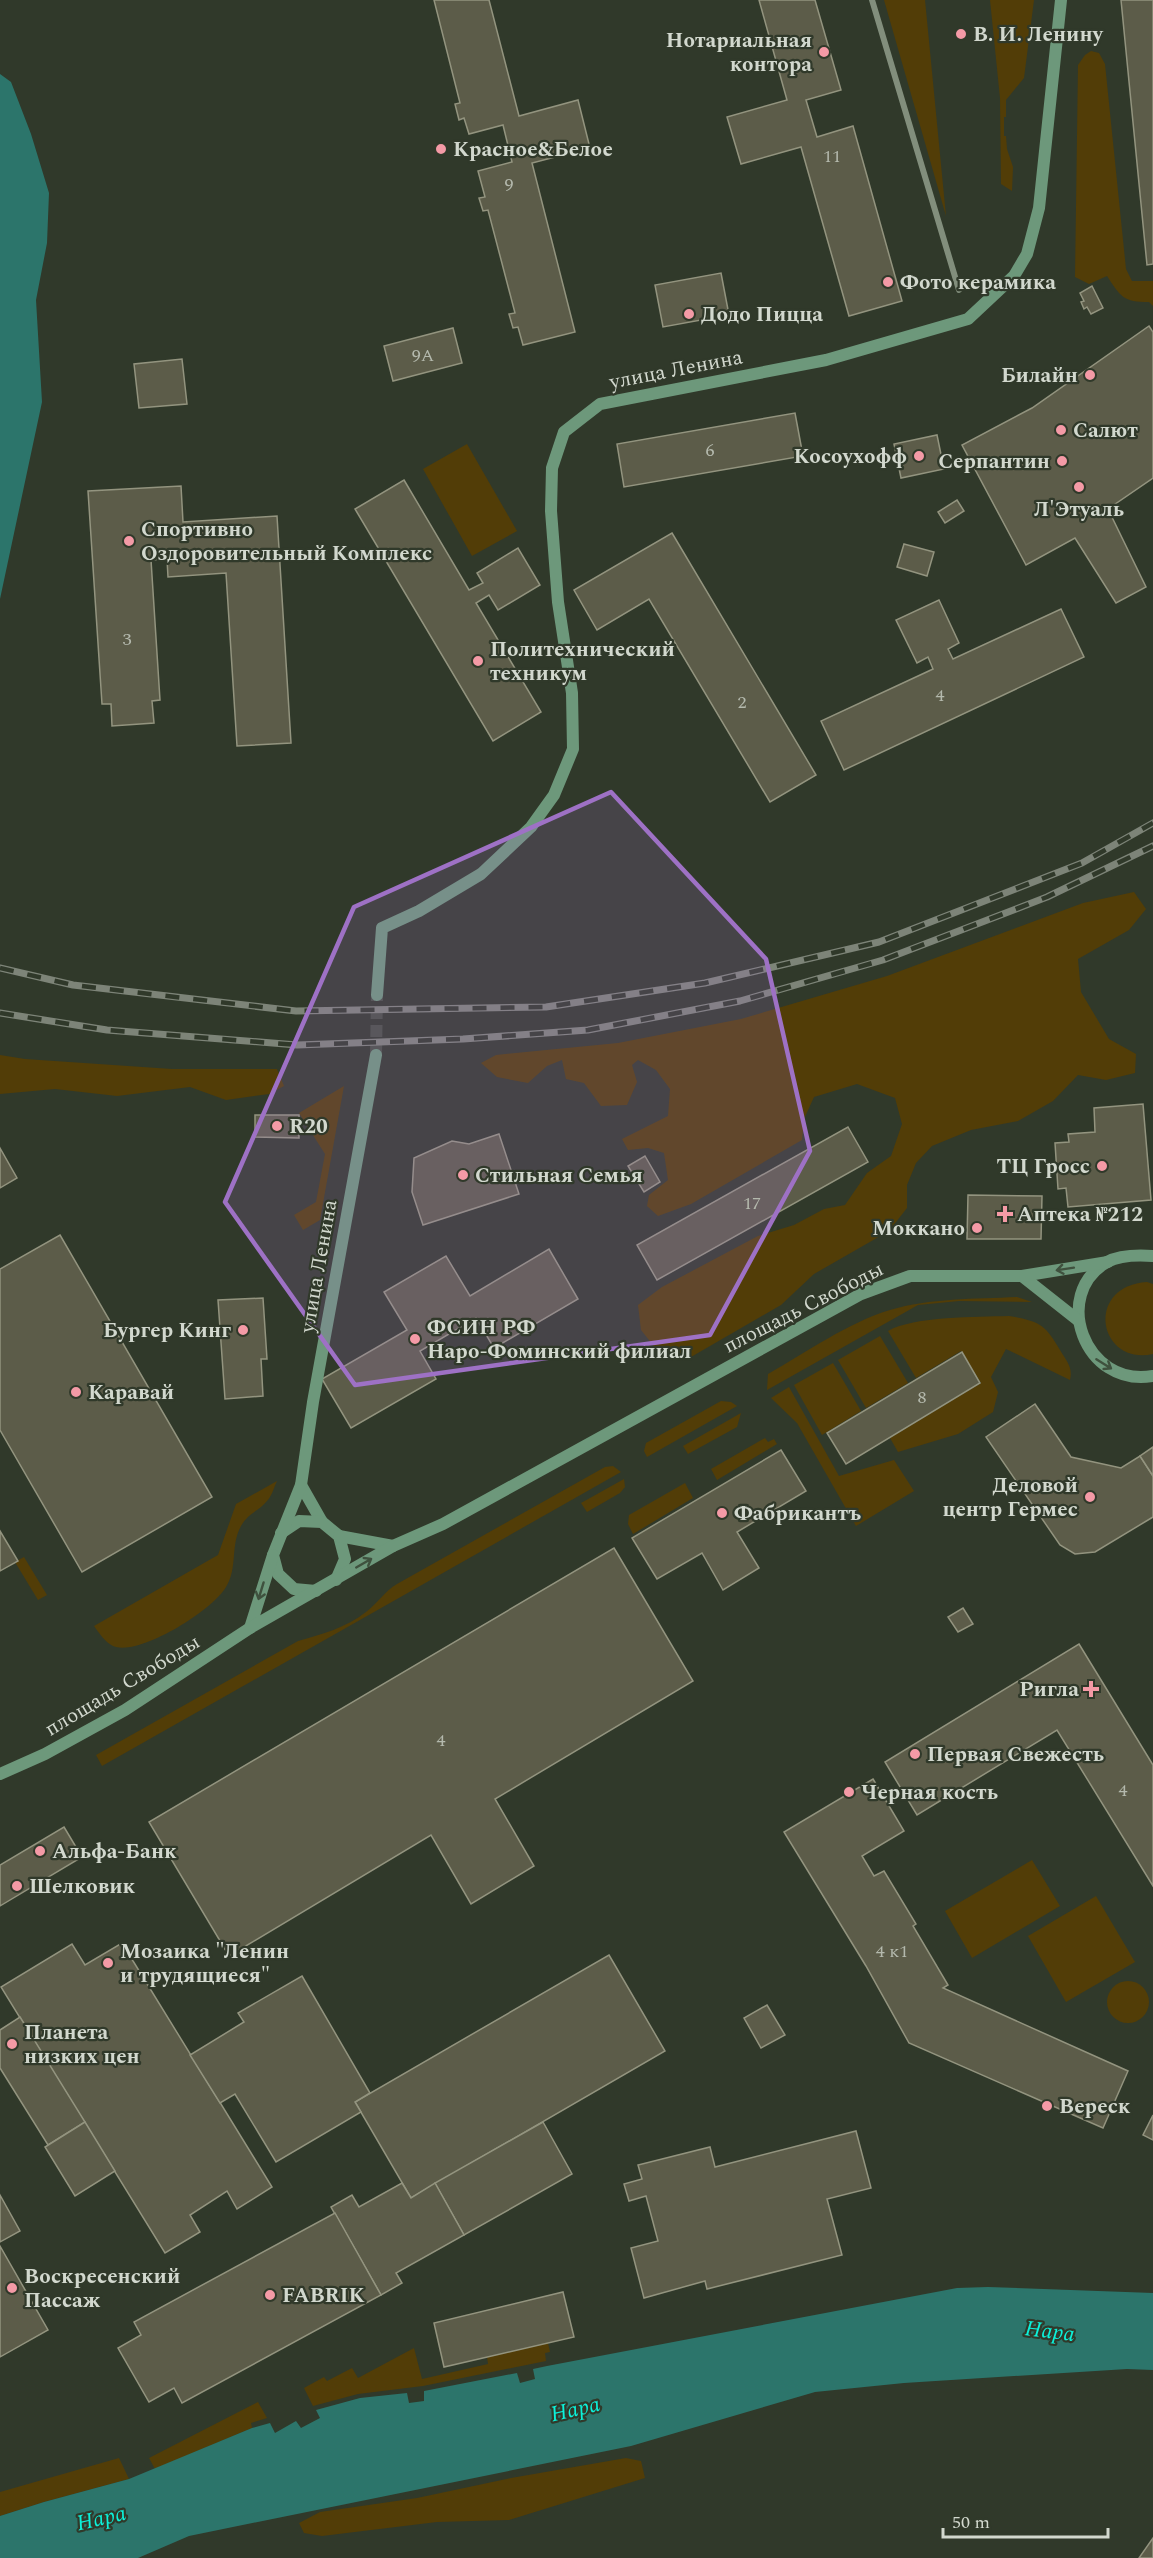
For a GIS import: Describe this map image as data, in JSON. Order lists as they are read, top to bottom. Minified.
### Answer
{"streets":{"street":["улица Ленина","площадь Свободы"]},"crossings":[["улица Ленина","площадь Свободы"]],"water":["Нара"],"places":{"other":["В. И. Ленину","Нотариальная контора","Красное&Белое","Фото керамика","Додо Пицца","Билайн","Салют","Косоухофф","Серпантин","Л'Этуаль","Спортивно Оздоровительный Комплекс","Политехнический техникум","R20","ТЦ Гросс","Стильная Семья","Моккано","Бургер Кинг","ФСИН РФ Наро-Фоминский филиал","Каравай","Деловой центр Гермес","Фабрикантъ","Первая Свежесть","Черная кость","Альфа-Банк","Шелковик","Мозаика \"Ленин и трудящиеся\"","Планета низких цен","Вереcк","Воскресенский Пассаж","FABRIK"],"health":["Аптека №212","Ригла"]},"house_numbers":["11","9","9А","6","3","4","2","17","8","4","4","4 к1"],"scale_bar":"50 m"}
